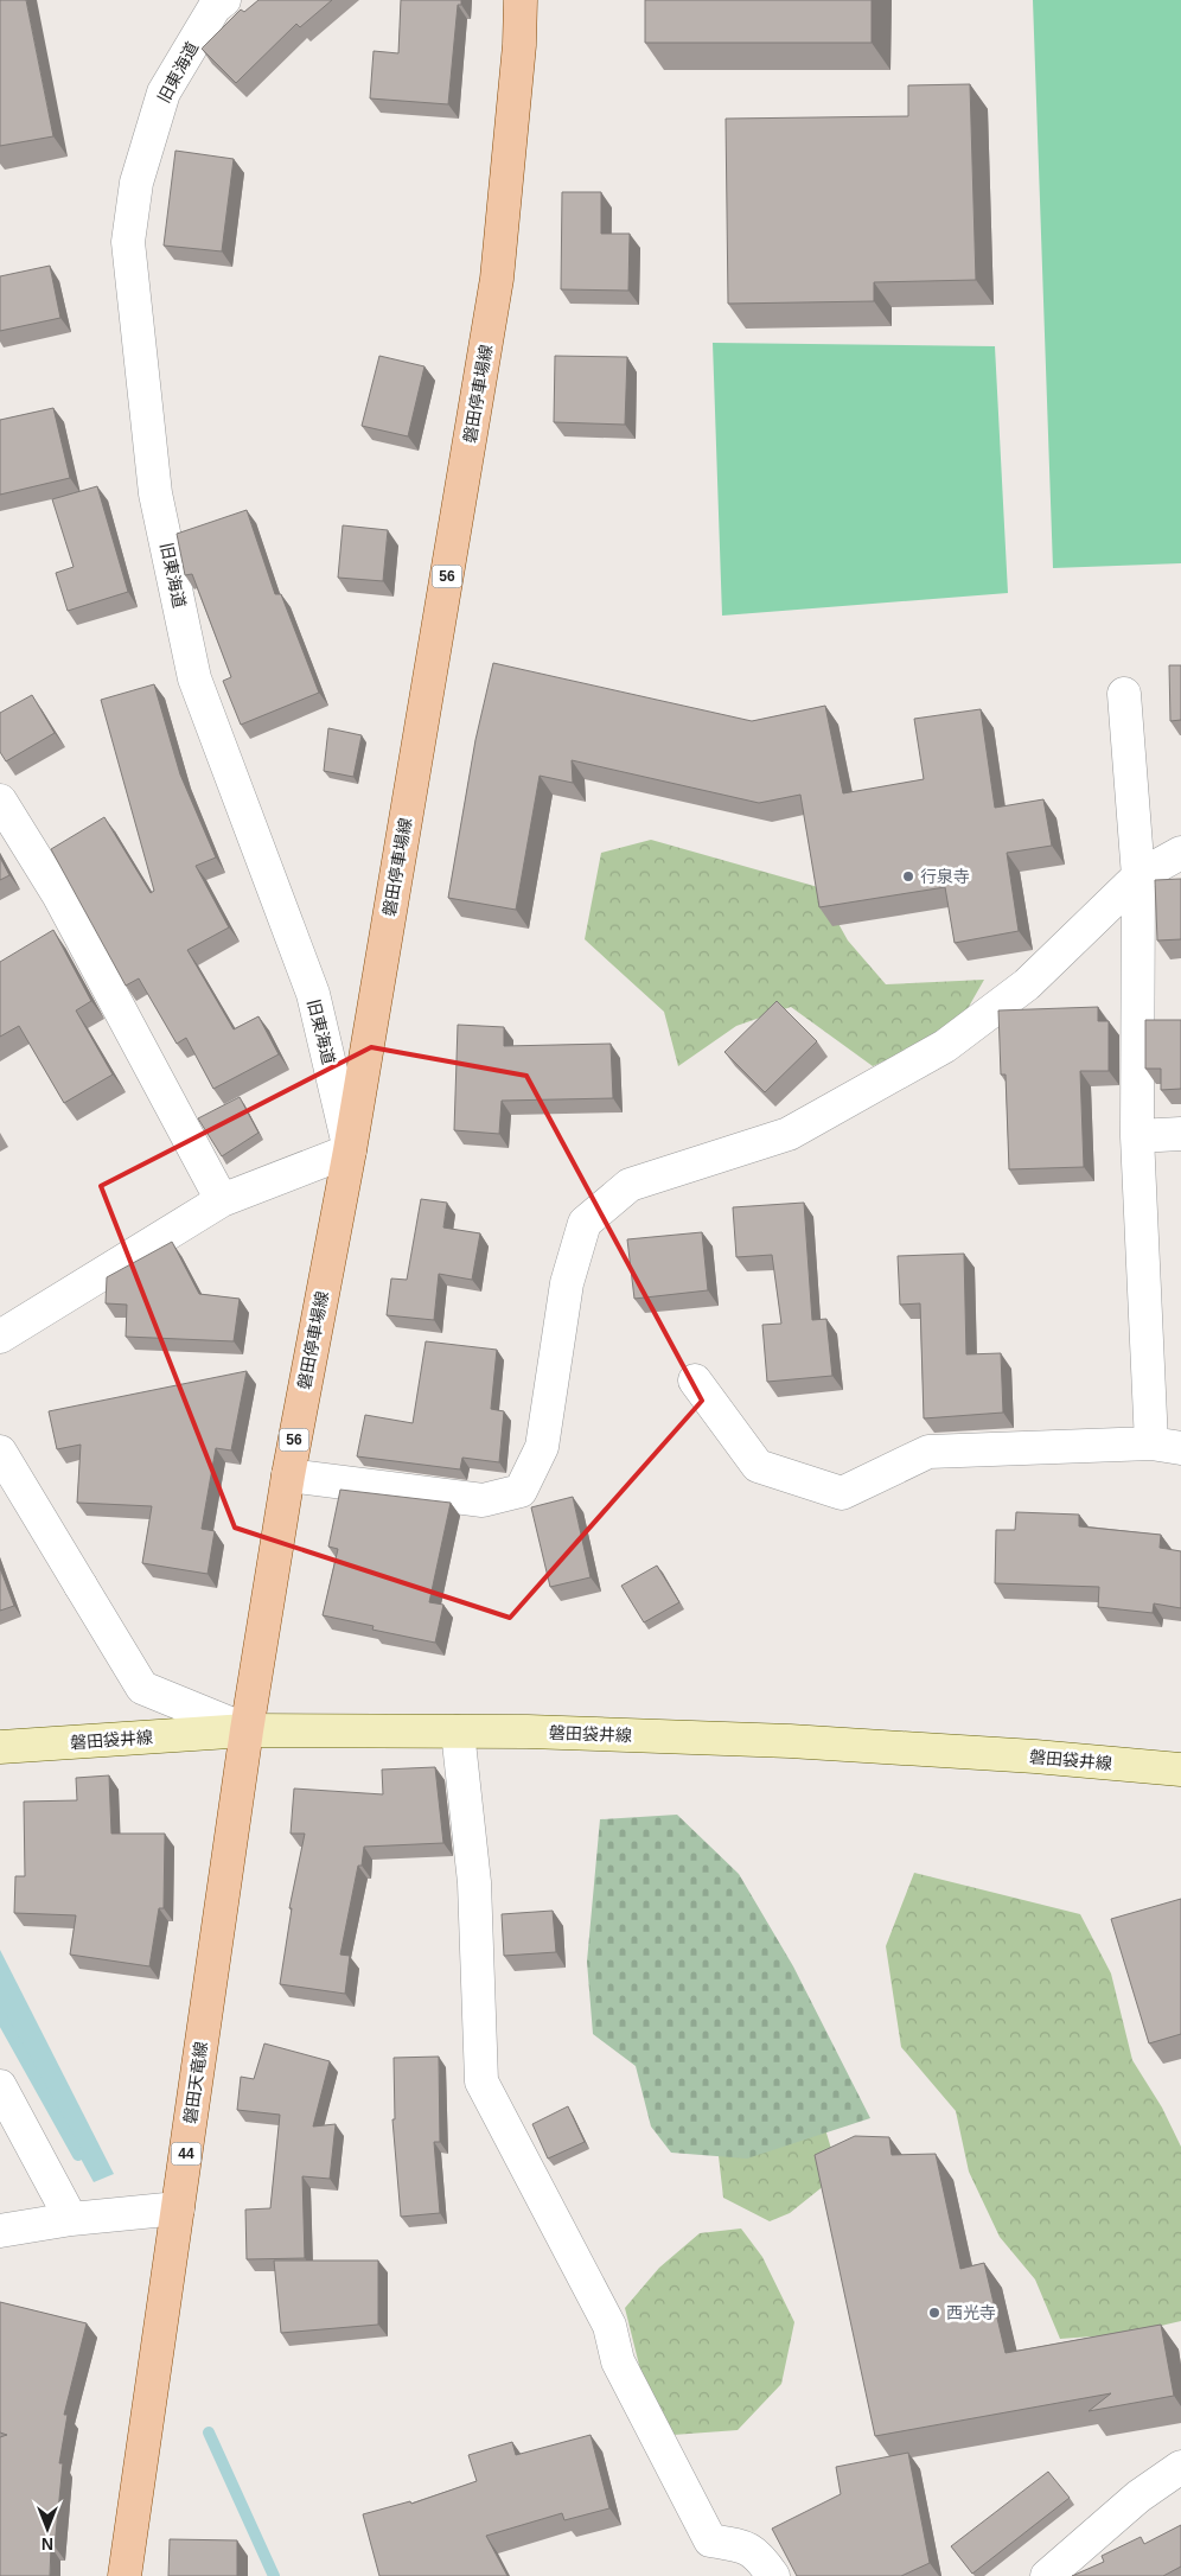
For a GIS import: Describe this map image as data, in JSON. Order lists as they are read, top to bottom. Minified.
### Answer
{"streets":{"main road":["磐田停車場線","56","磐田袋井線","磐田天竜線","44"],"street":["旧東海道"]},"crossings":[["旧東海道","磐田停車場線"],["磐田停車場線","磐田袋井線"],["磐田停車場線","磐田天竜線"],["磐田袋井線","磐田天竜線"]],"places":["行泉寺","西光寺"],"north":"bottom"}
